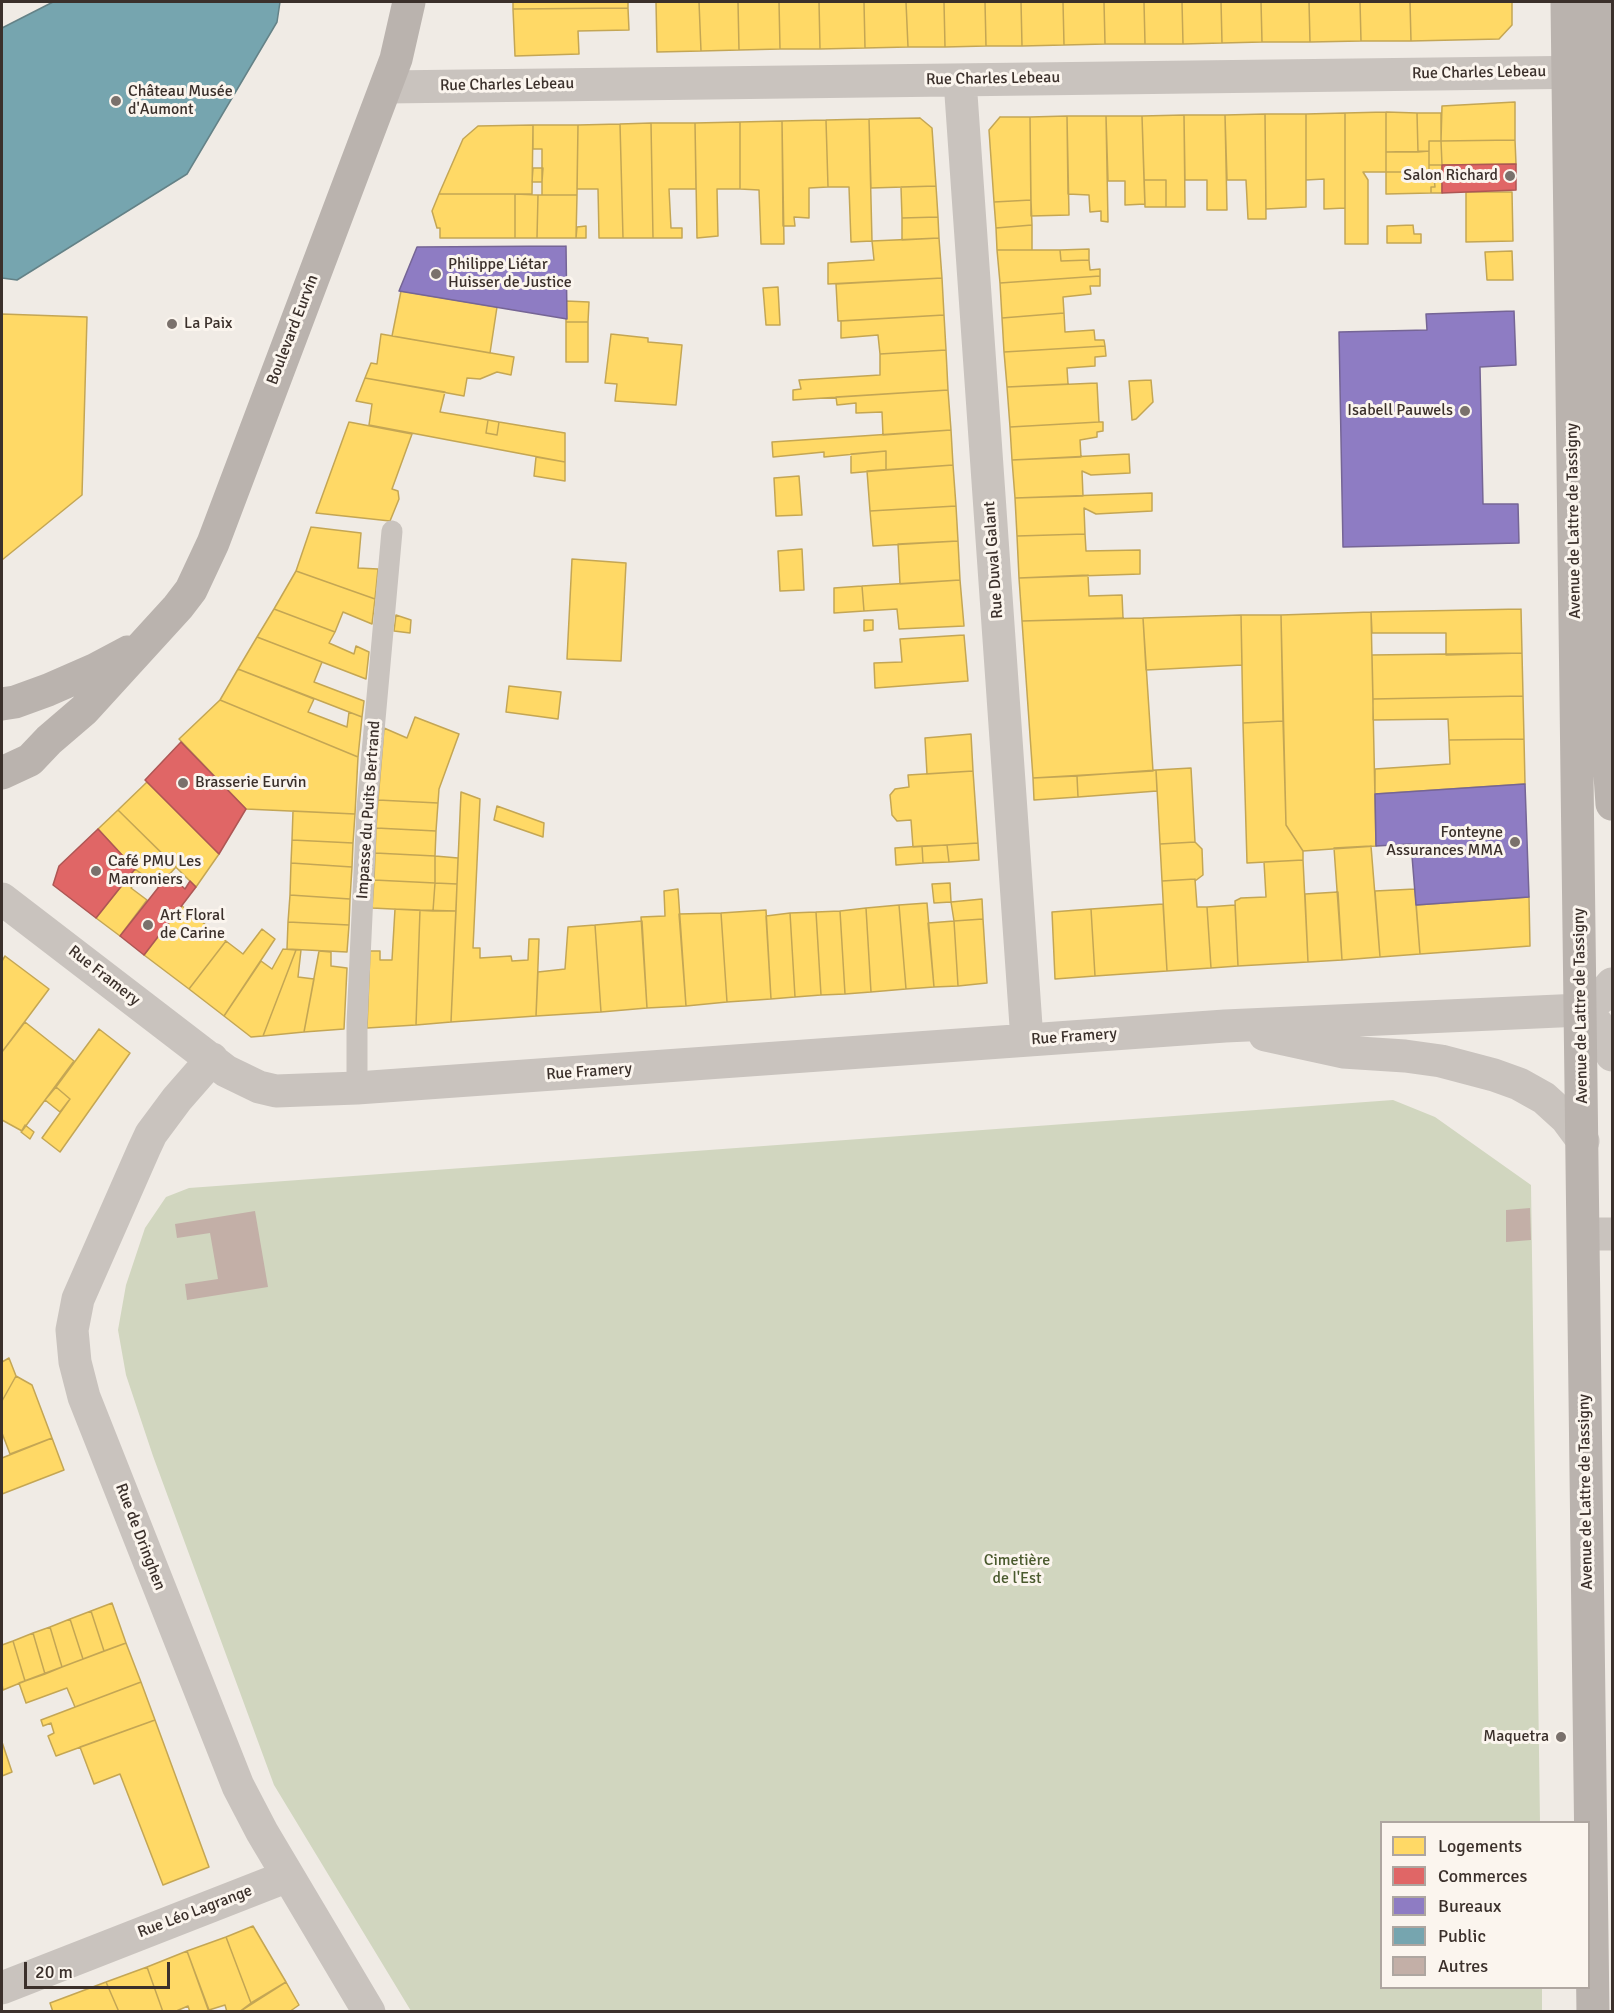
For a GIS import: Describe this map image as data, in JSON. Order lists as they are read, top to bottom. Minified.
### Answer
{"streets":{"main road":["Boulevard Eurvin","Avenue de Lattre de Tassigny"],"street":["Rue Charles Lebeau","Rue Duval Galant","Rue Framery","Rue de Dringhen","Rue Léo Lagrange"],"lane":["Impasse du Puits Bertrand"]},"crossings":[["Rue Charles Lebeau","Boulevard Eurvin"],["Rue Charles Lebeau","Avenue de Lattre de Tassigny"],["Rue Charles Lebeau","Rue Duval Galant"],["Avenue de Lattre de Tassigny","Rue Framery"],["Rue Duval Galant","Rue Framery"],["Impasse du Puits Bertrand","Rue Framery"],["Rue Framery","Rue de Dringhen"],["Rue de Dringhen","Rue Léo Lagrange"]],"parks":["Cimetière de l'Est"],"places":["Château Musée d'Aumont","Salon Richard","Philippe Liétar Huisser de Justice","La Paix","Isabell Pauwels","Brasserie Eurvin","Fonteyne Assurances MMA","Café PMU Les Marroniers","Art Floral de Carine","Maquetra"],"legend":["Logements","Commerces","Bureaux","Public","Autres"],"scale_bar":"20 m"}
